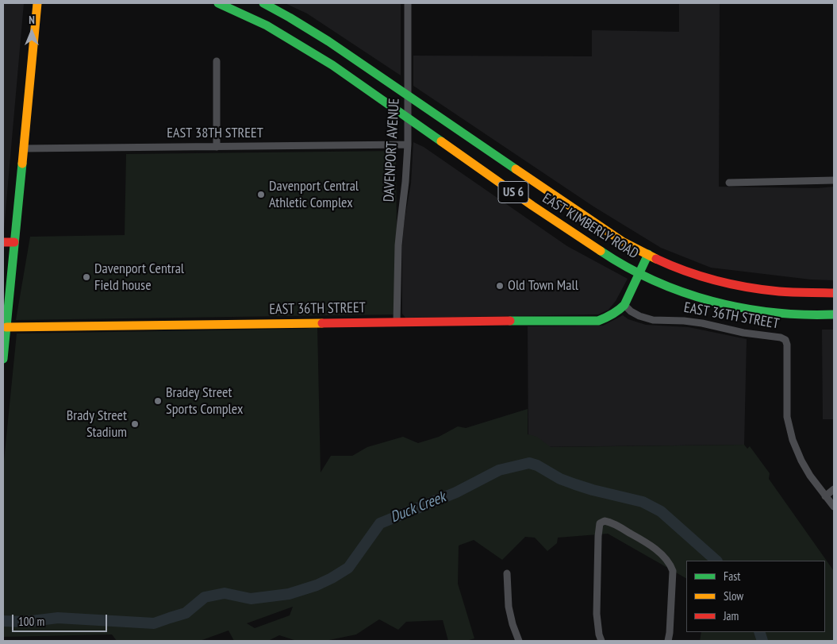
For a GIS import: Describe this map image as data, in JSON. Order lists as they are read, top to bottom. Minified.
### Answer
{"streets":{"main road":["US 6","EAST KIMBERLY ROAD","EAST 36TH STREET"],"street":["EAST 38TH STREET","DAVENPORT AVENUE"]},"crossings":[["EAST 38TH STREET","DAVENPORT AVENUE"],["DAVENPORT AVENUE","EAST KIMBERLY ROAD"],["DAVENPORT AVENUE","EAST 36TH STREET"],["EAST KIMBERLY ROAD","EAST 36TH STREET"]],"water":["Duck Creek"],"places":["Davenport Central Athletic Complex","Davenport Central Field house","Old Town Mall","Bradey Street Sports Complex","Brady Street Stadium"],"legend":["Fast","Slow","Jam"],"scale_bar":"100 m","north":"top"}
